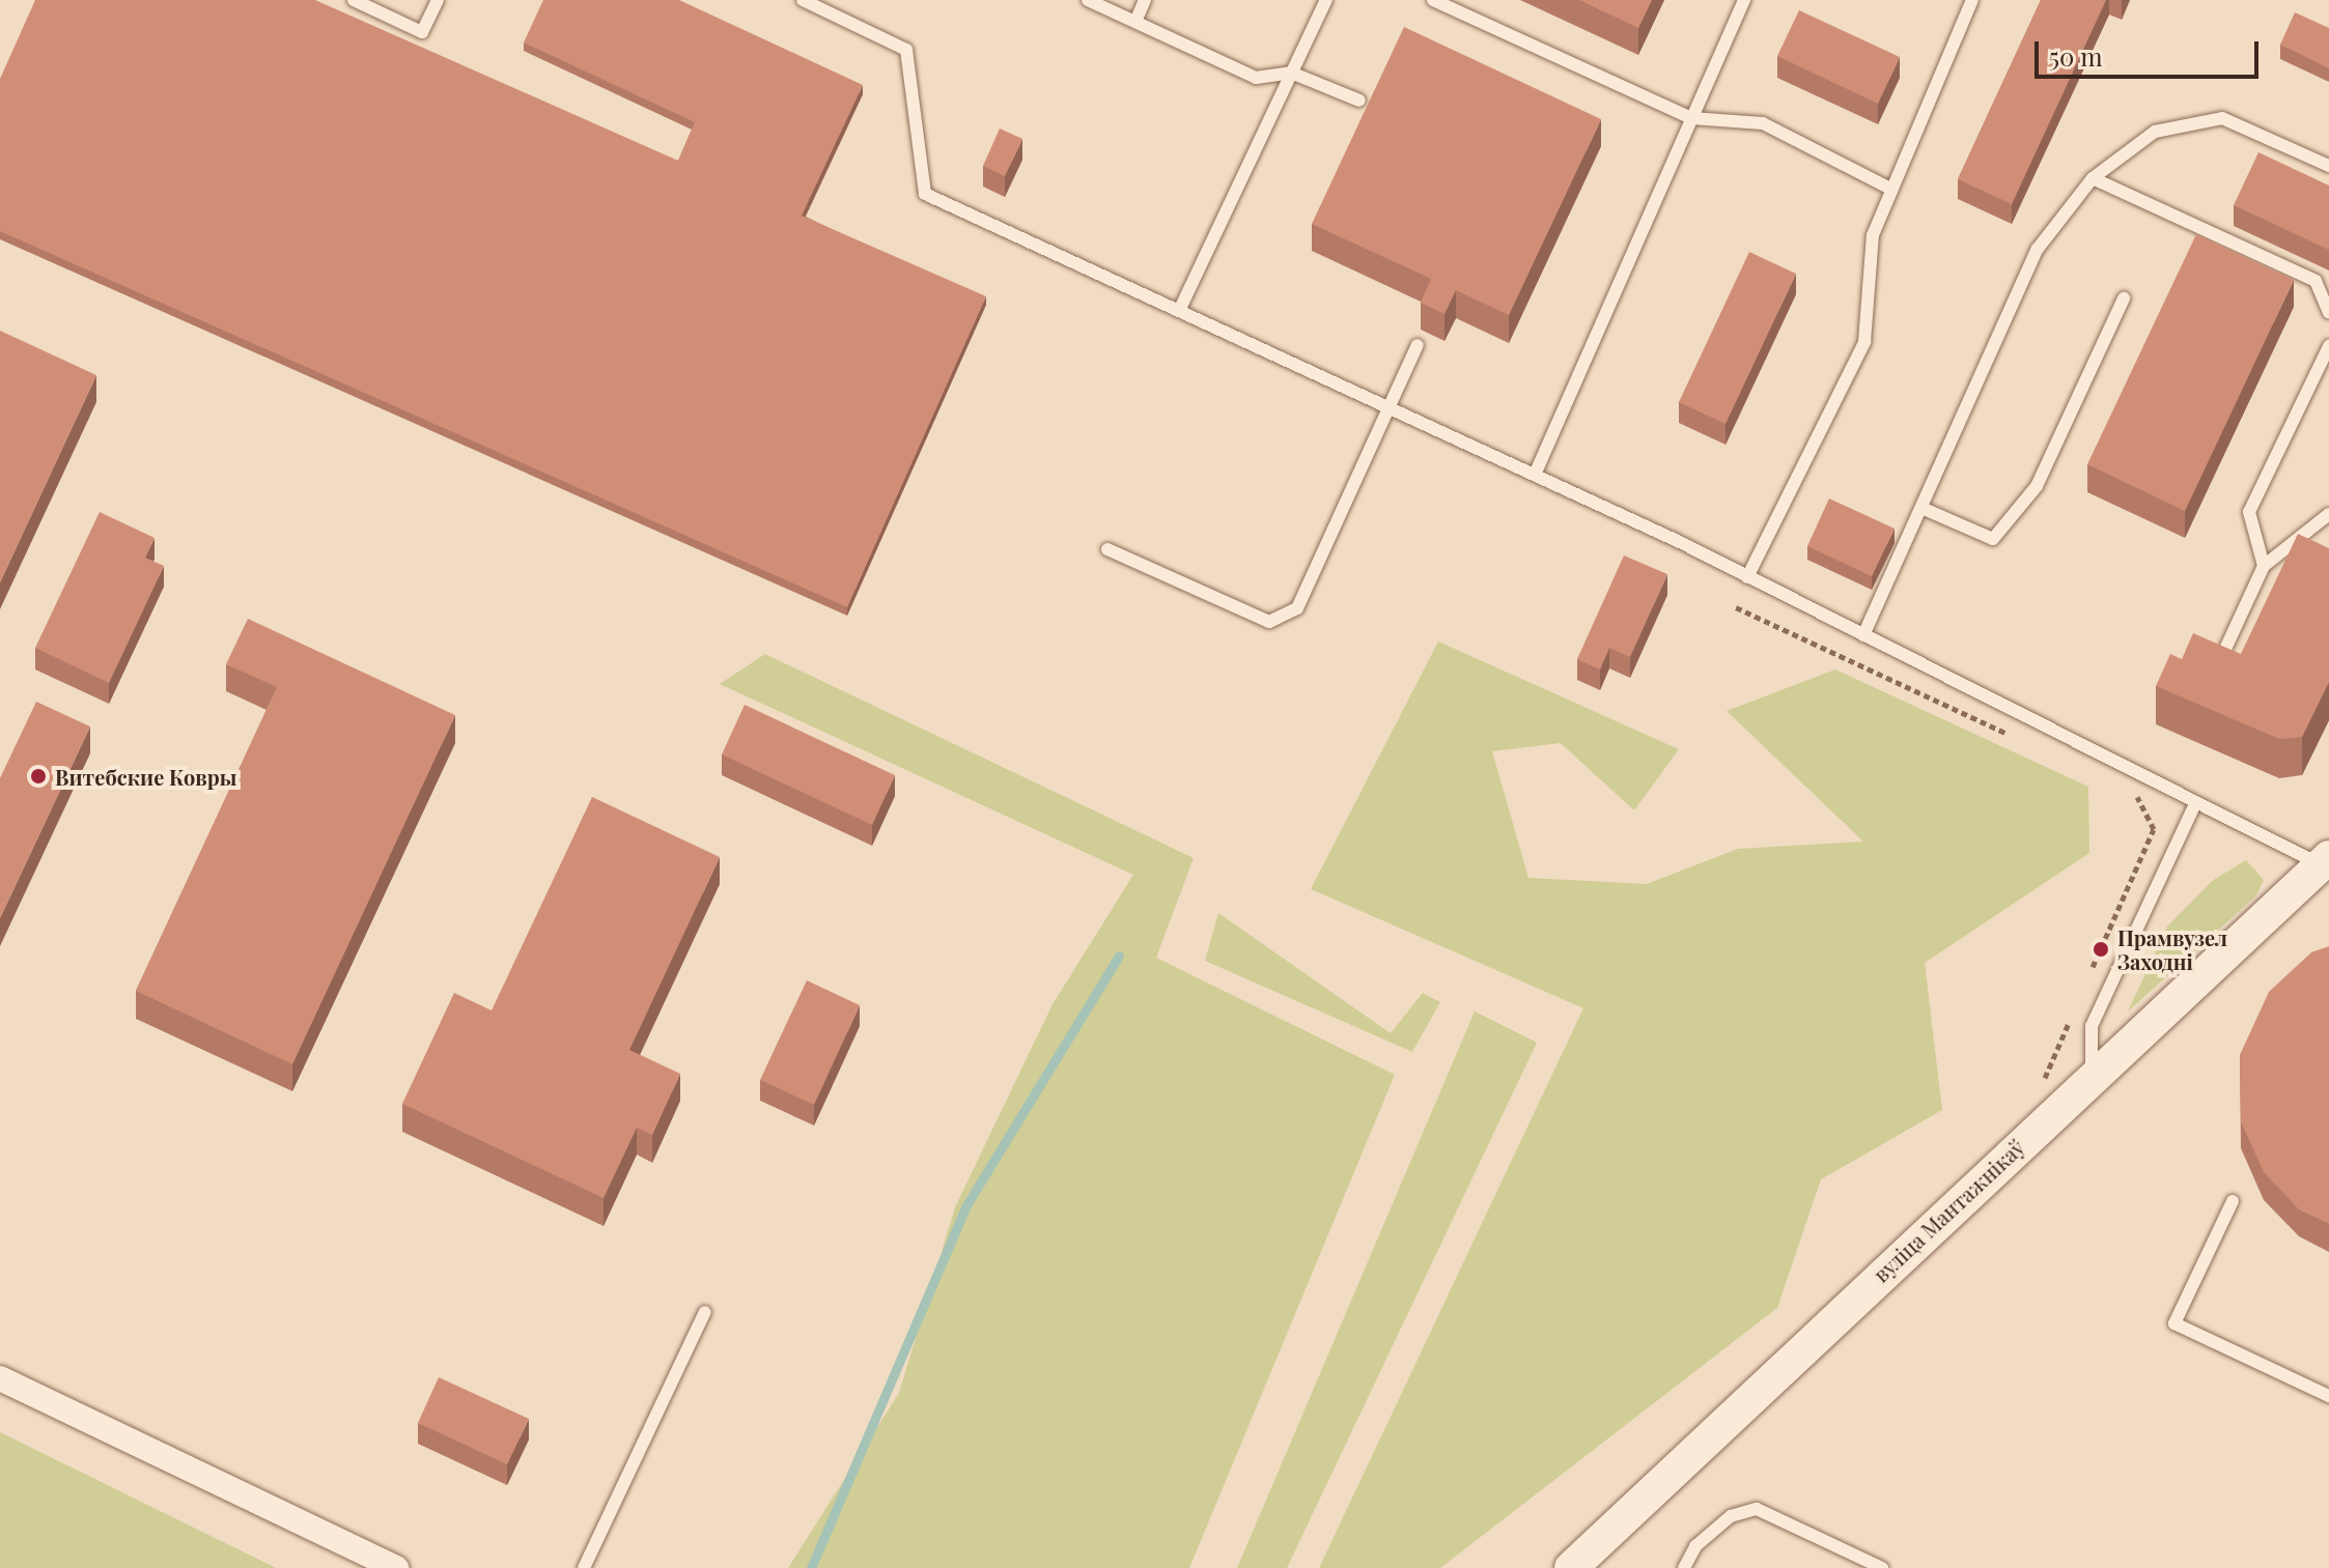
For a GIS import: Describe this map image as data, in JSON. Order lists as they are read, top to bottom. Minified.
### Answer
{"streets":{"street":["вуліца Мантажнікаў"]},"places":["Витебские Ковры","Прамвузел Заходні"],"scale_bar":"50 m"}
